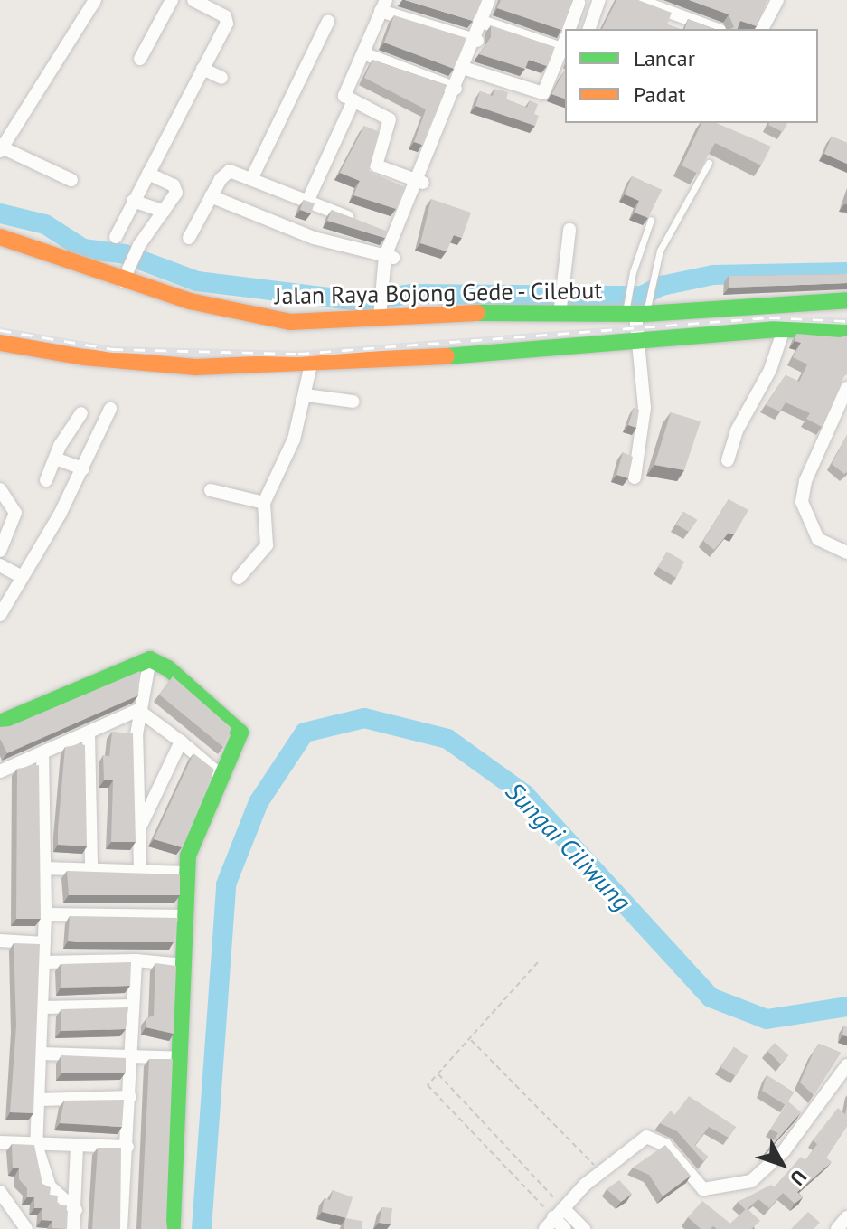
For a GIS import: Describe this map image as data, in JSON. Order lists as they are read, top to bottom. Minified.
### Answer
{"streets":{"street":["Jalan Raya Bojong Gede - Cilebut"]},"water":["Sungai Ciliwung"],"legend":["Lancar","Padat"],"north":"bottom right"}
